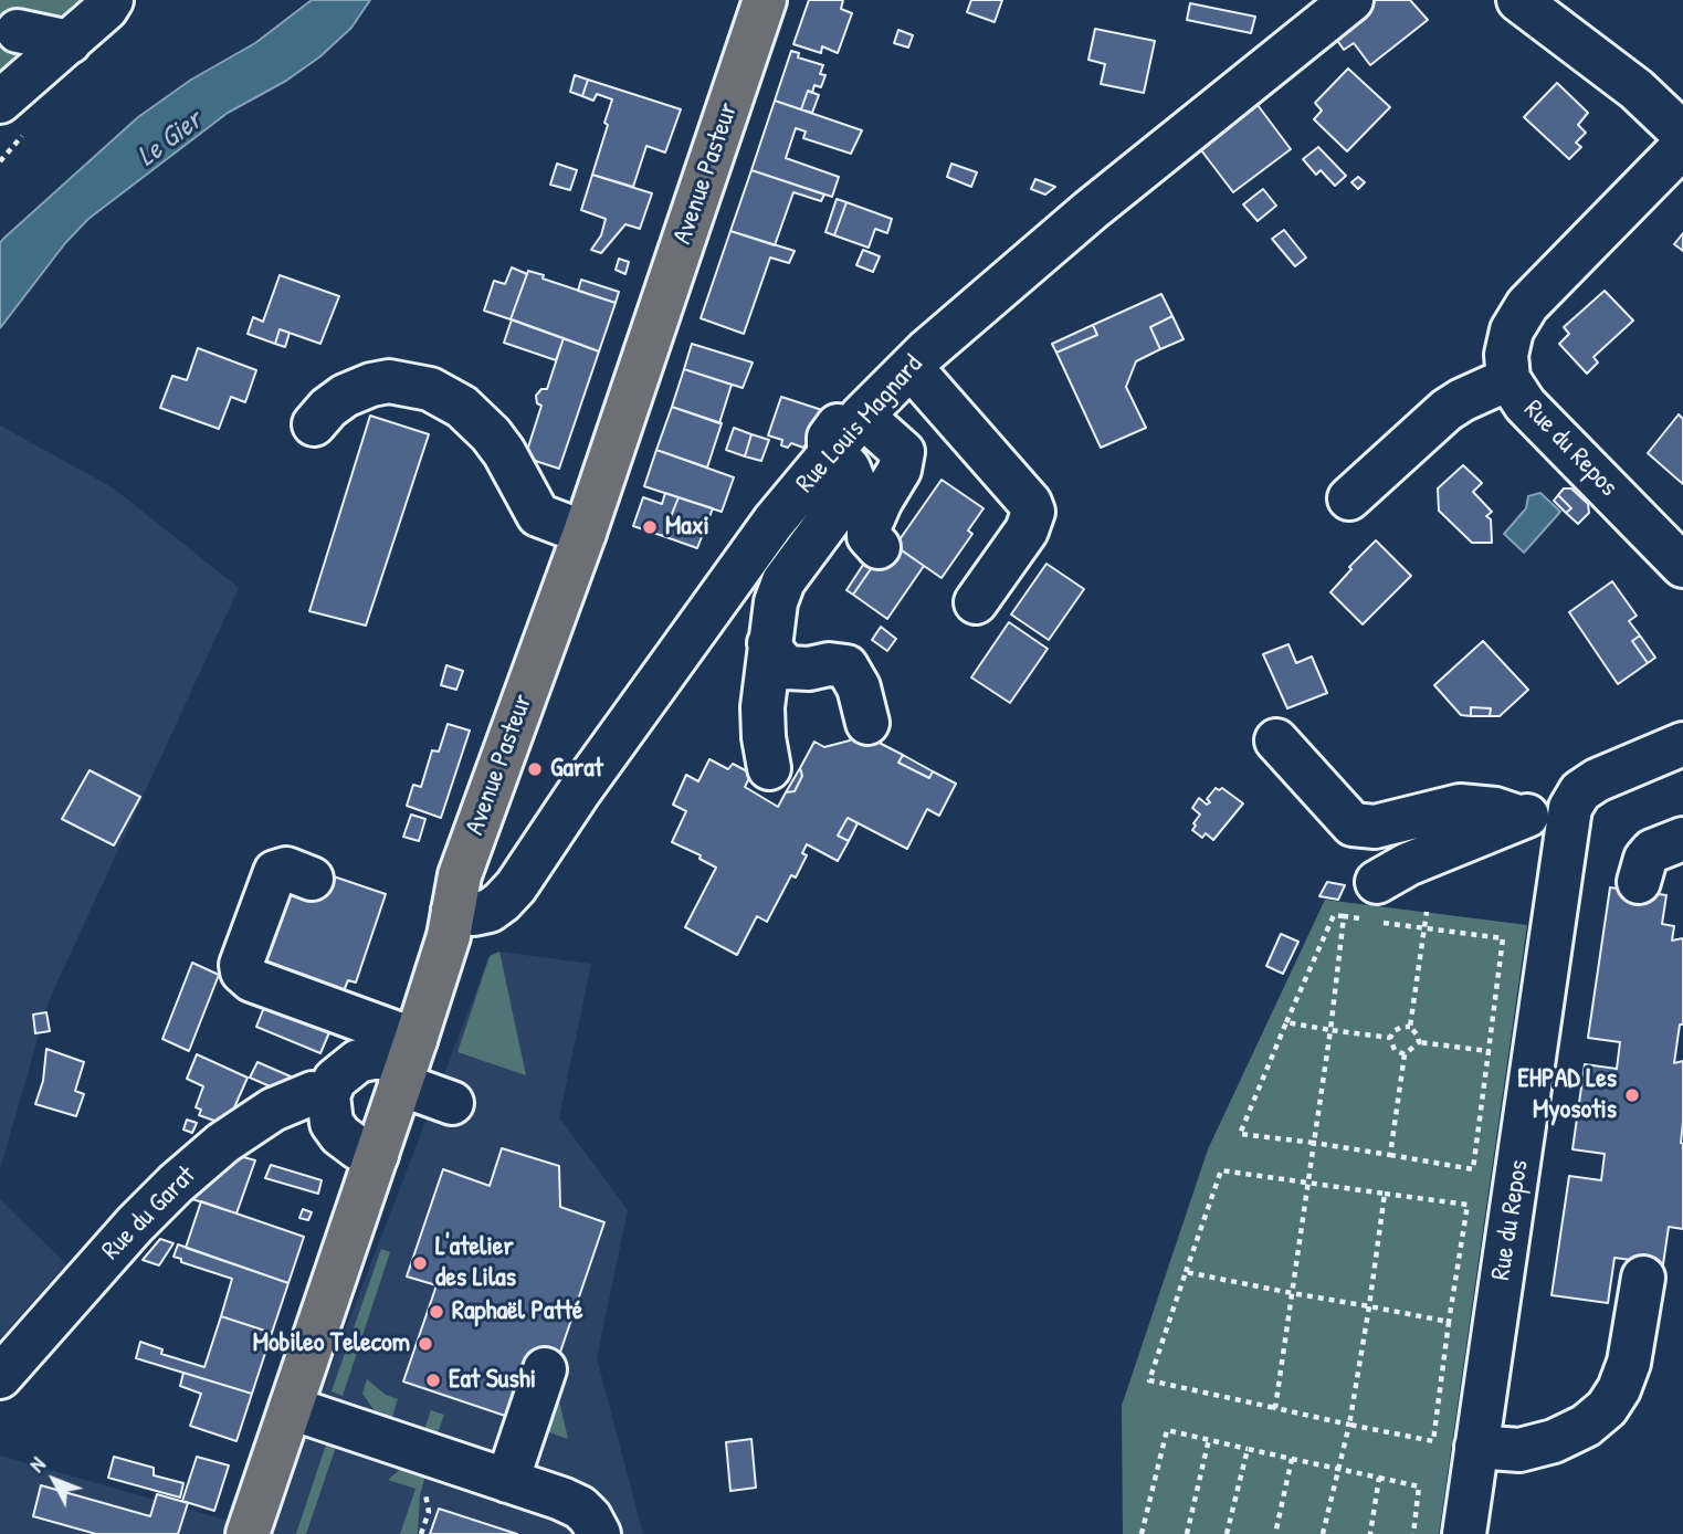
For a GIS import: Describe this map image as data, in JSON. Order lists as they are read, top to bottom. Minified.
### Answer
{"streets":{"main road":["Avenue Pasteur"],"street":["Rue Louis Magnard","Rue du Repos","Rue du Garat"]},"crossings":[["Avenue Pasteur","Rue Louis Magnard"]],"water":["Le Gier"],"places":["Maxi","Garat","EHPAD Les Myosotis","L'atelier des Lilas","Raphaël Patté","Mobileo Telecom","Eat Sushi"],"north":"top left"}
